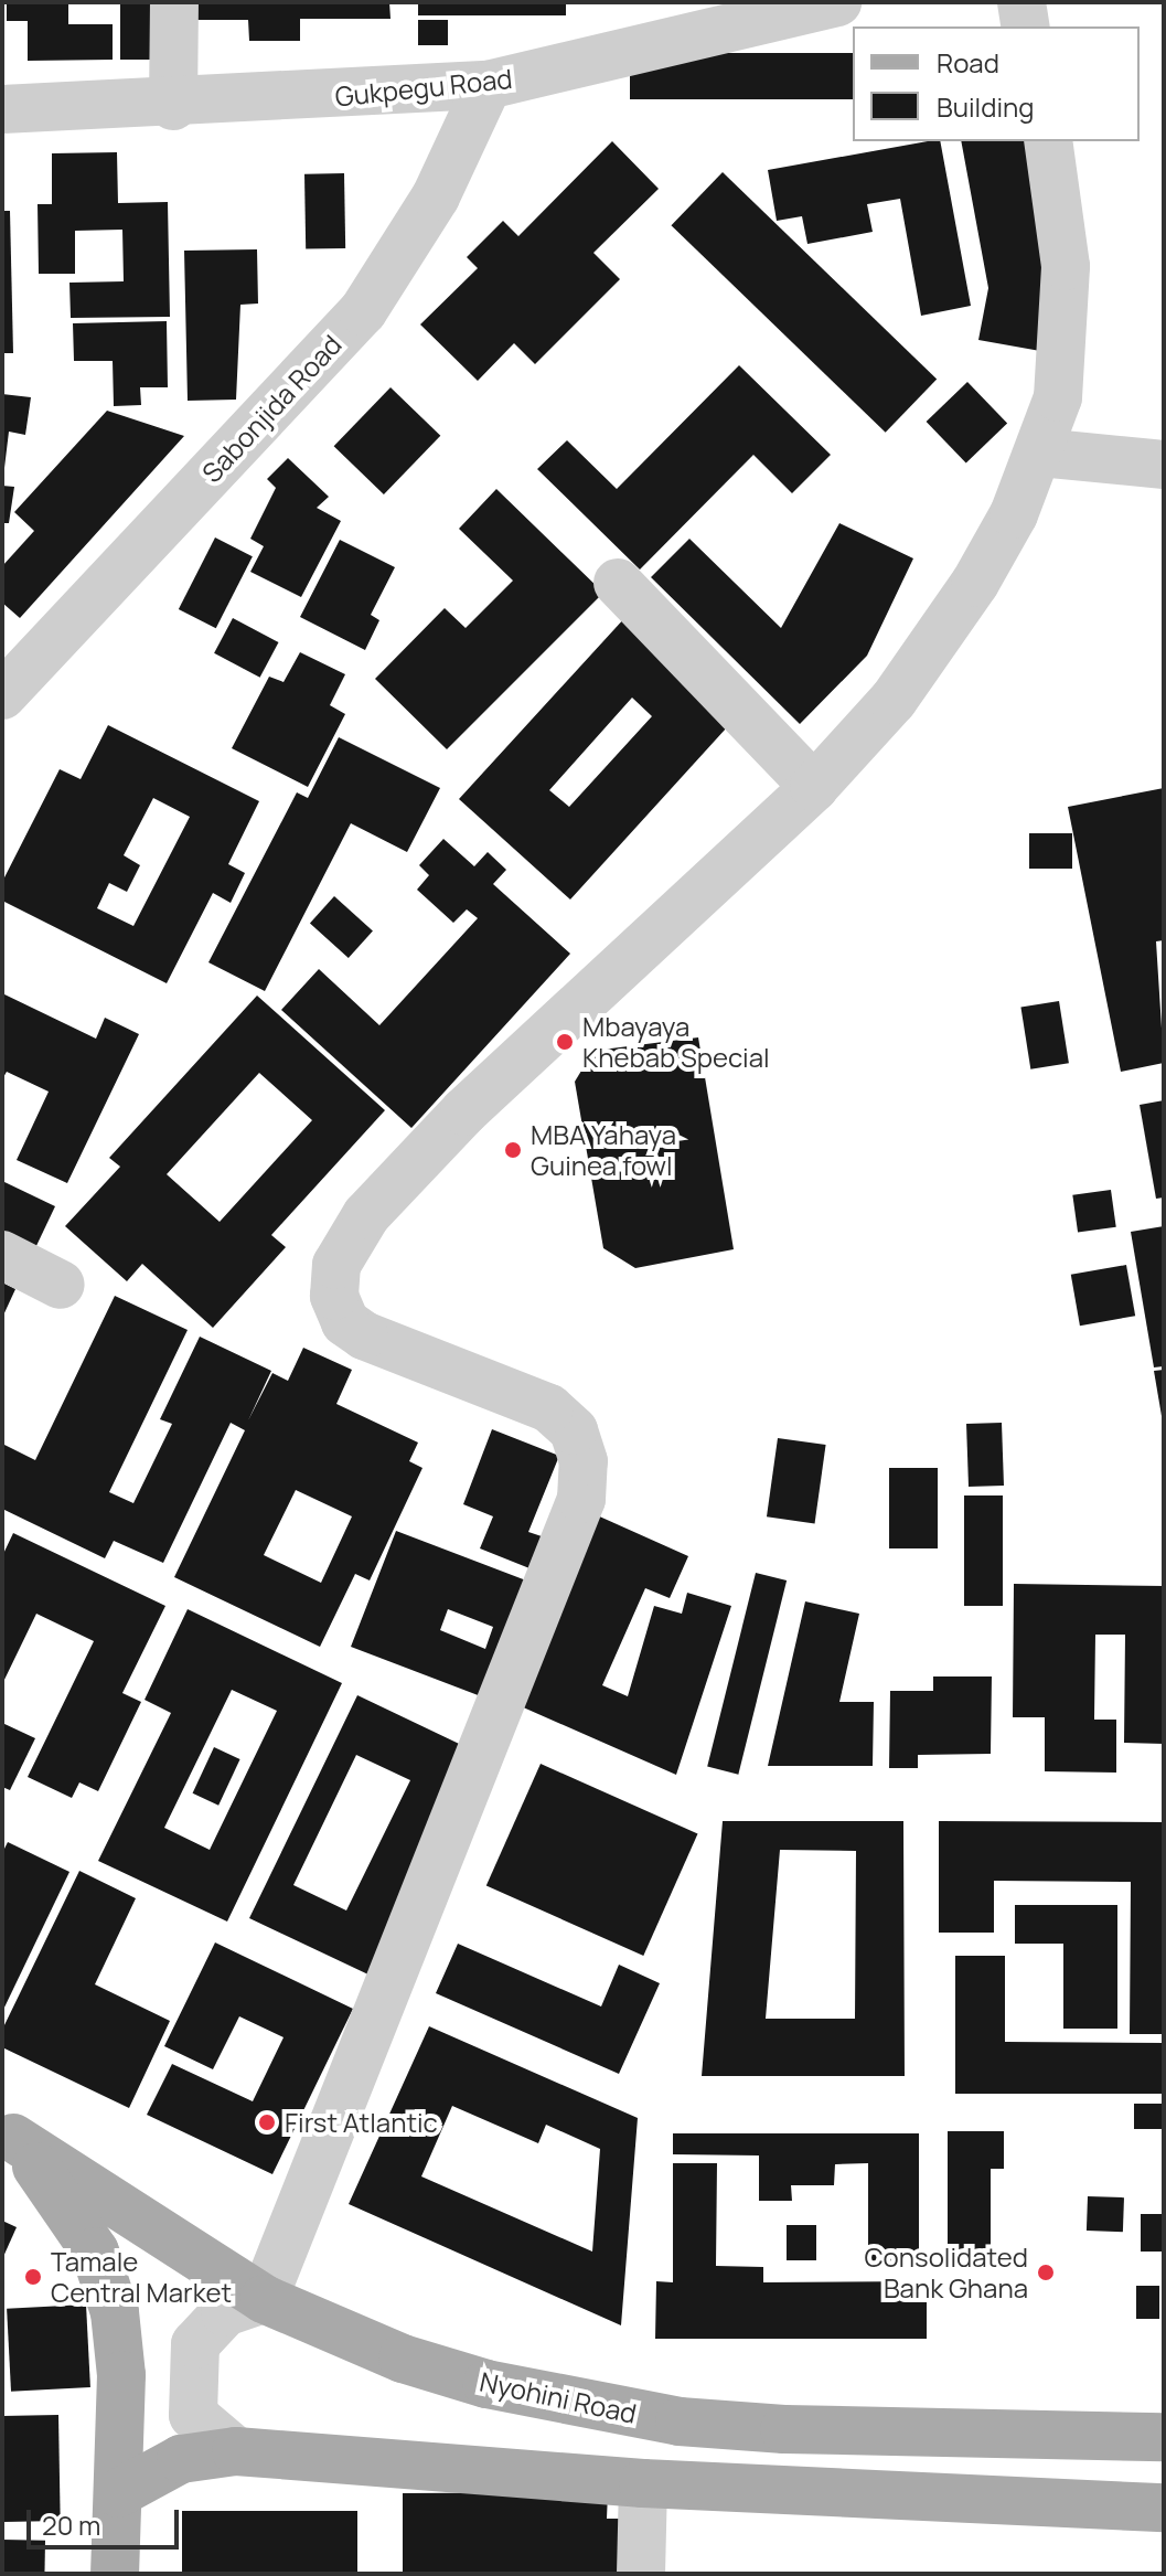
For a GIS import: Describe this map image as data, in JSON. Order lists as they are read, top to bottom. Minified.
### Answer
{"streets":{"main road":["Nyohini Road"],"street":["Gukpegu Road","Sabonjida Road"]},"crossings":[["Gukpegu Road","Sabonjida Road"]],"places":["Mbayaya Khebab Special","MBA Yahaya Guinea fowl","First Atlantic","Consolidated Bank Ghana","Tamale Central Market"],"legend":["Road","Building"],"scale_bar":"20 m"}
